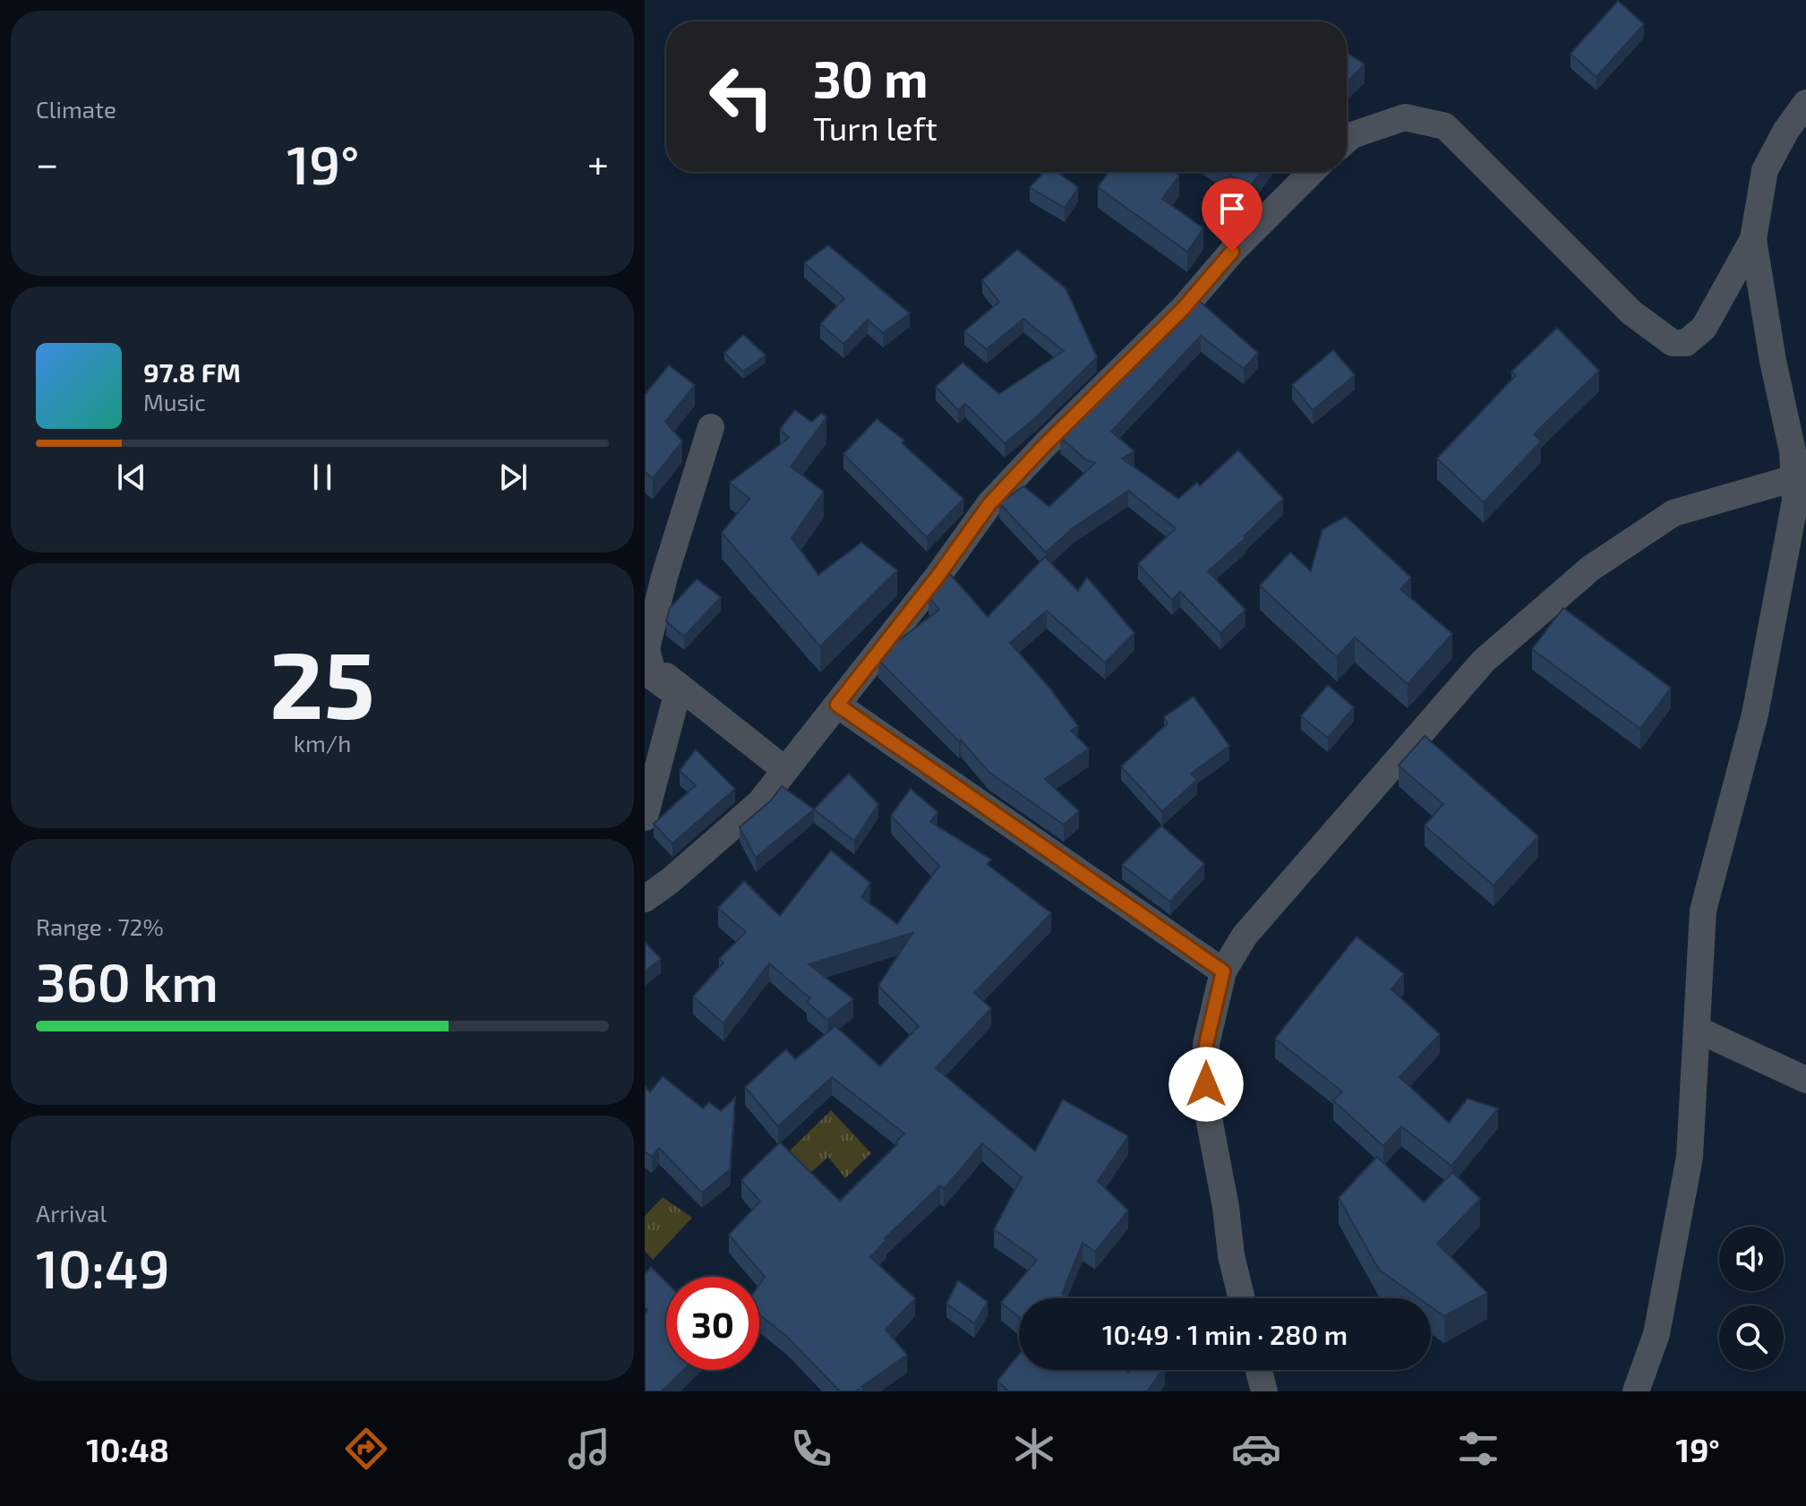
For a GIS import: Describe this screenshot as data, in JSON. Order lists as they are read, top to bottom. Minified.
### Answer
{"page":{"tile":["Climate",["25","km/h"],["Range · 72%","360 km"],["Arrival","10:49"]],"turn":["30 m","Turn left"],"heat":["−","19°","+"],"song":["97.8 FM","Music"],"limit":"30","trip":"10:49 · 1 min · 280 m","tabs":["10:48","19°"]}}
